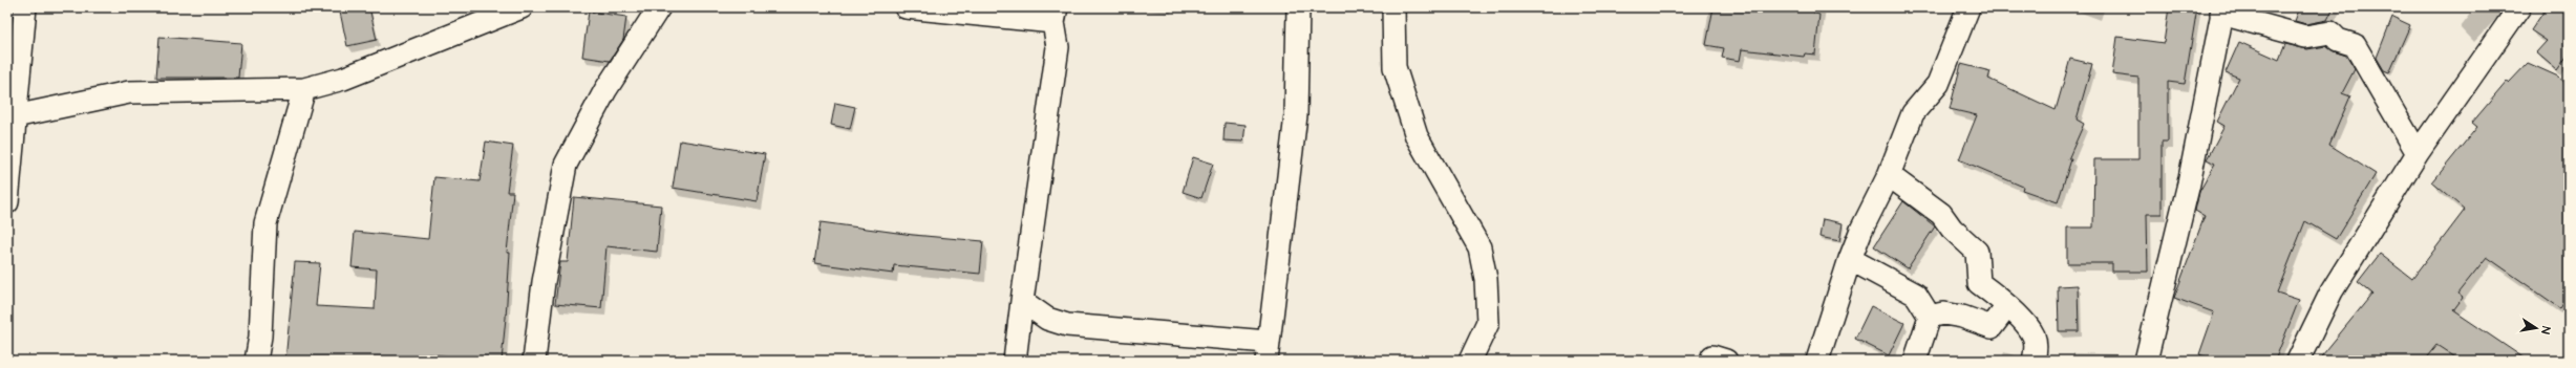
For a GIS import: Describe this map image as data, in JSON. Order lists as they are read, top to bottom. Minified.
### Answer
{"north":"right"}
